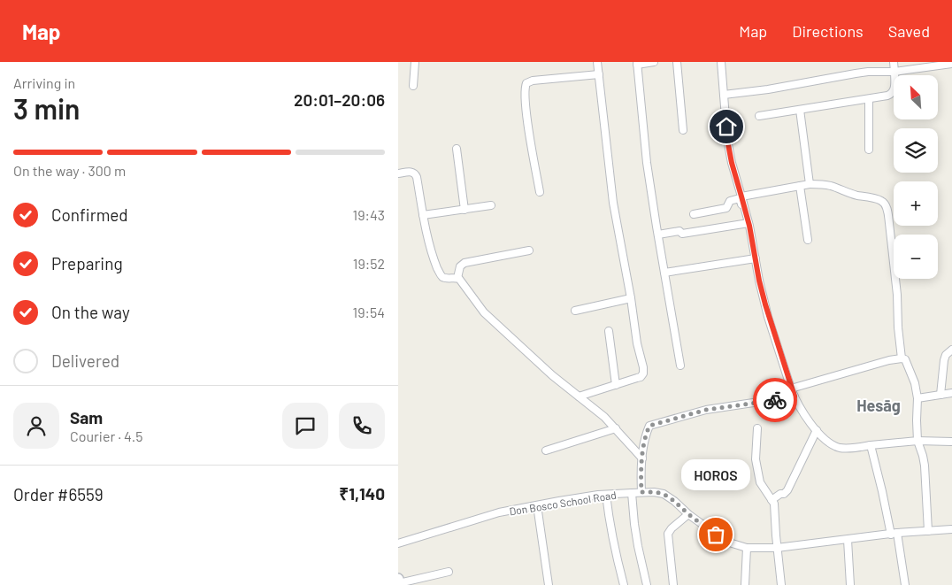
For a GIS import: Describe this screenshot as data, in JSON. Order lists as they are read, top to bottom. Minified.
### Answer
{"streets":{"street":["Don Bosco School Road"]},"districts":["Hesāg"],"places":["HOROS"],"north":"top left","page":{"header":"Map","nav":["Map","Directions","Saved"],"heading":["3 min","Arriving in","20:01–20:06"],"panel":["Sam","Courier · 4.5","Order #6559","₹1,140"],"map_buttons":["+","−"],"bar":"On the way · 300 m","list":[["Confirmed","19:43"],["Preparing","19:52"],["On the way","19:54"],"Delivered"],"bubble":"HOROS"}}
